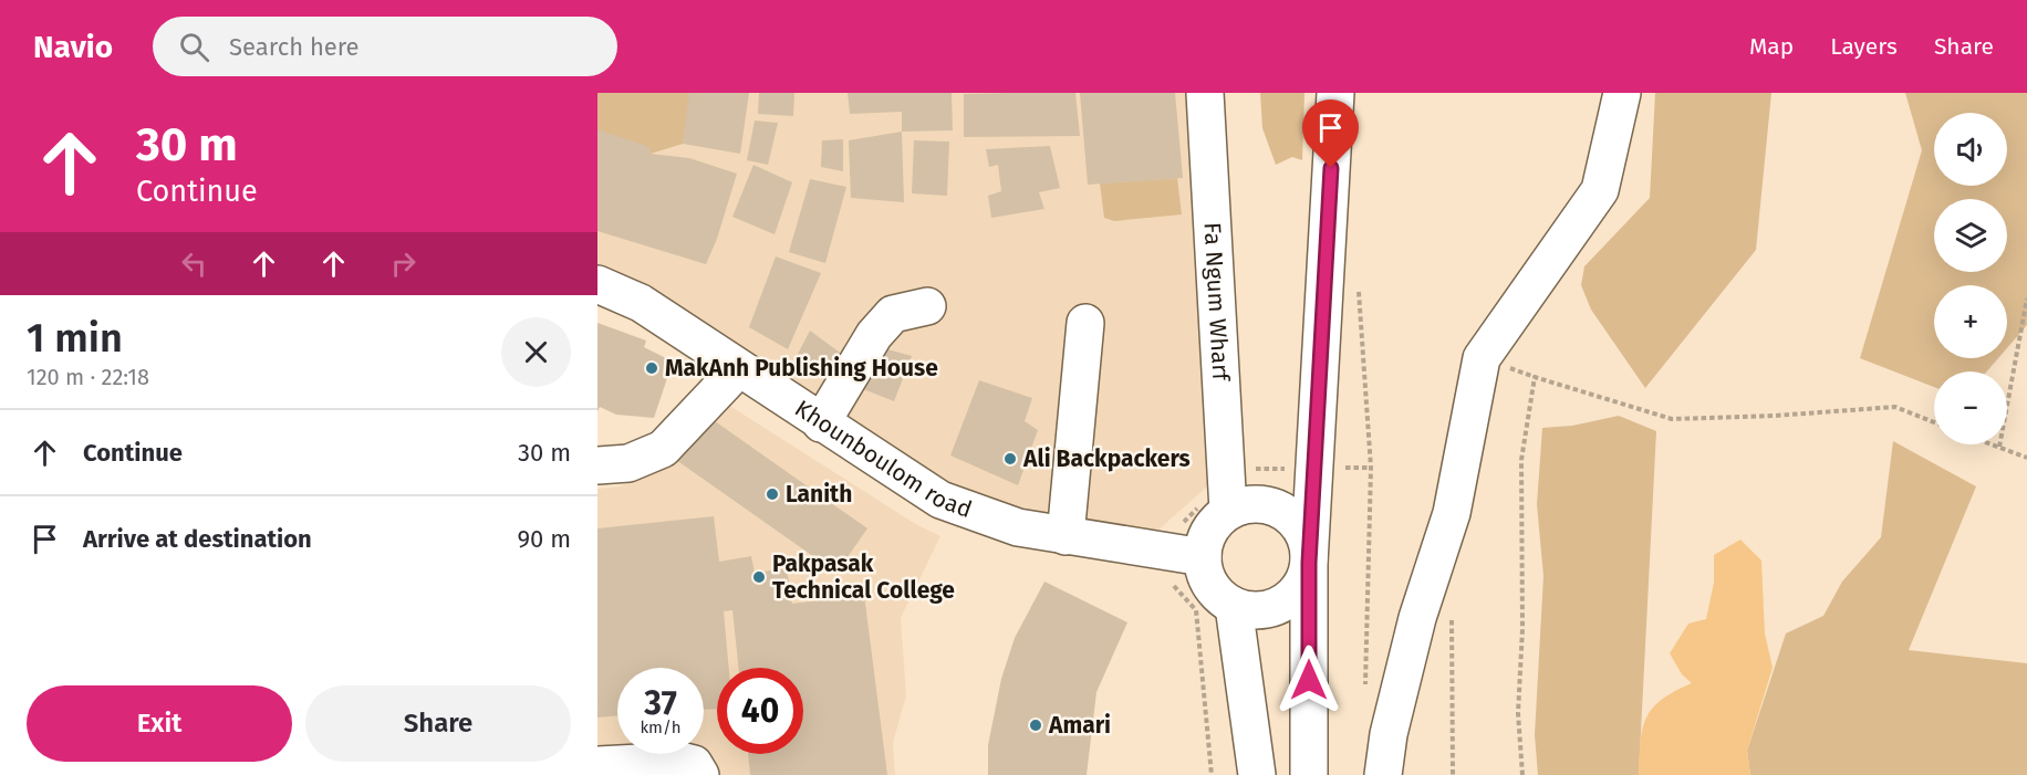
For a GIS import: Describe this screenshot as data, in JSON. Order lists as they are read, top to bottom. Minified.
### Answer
{"streets":{"street":["Fa Ngum Wharf","Khounboulom road"]},"crossings":[["Fa Ngum Wharf","Khounboulom road"]],"places":["MakAnh Publishing House","Ali Backpackers","Lanith","Pakpasak Technical College","Amari"],"page":{"header":"Navio","search":"Search here","nav":["Map","Layers","Share"],"turn":["30 m","Continue"],"map_buttons":["+","−"],"heading":["1 min","120 m · 22:18"],"list":[{"name":"Continue","value":"30 m"},{"name":"Arrive at destination","value":"90 m"}],"speed":"37 km/h","limit":"40","buttons":["Exit","Share"]}}
